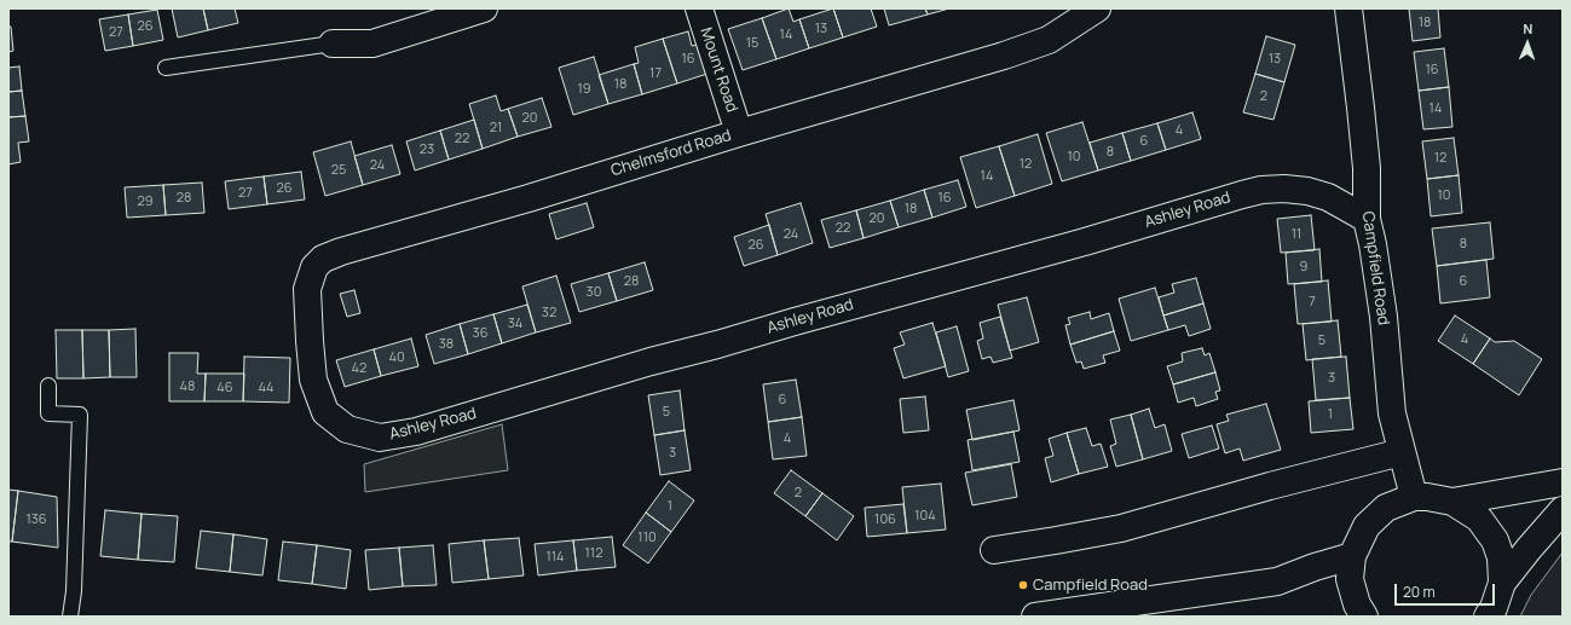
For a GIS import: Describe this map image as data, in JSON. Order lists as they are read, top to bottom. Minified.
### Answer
{"streets":{"main road":["Mount Road","Chelmsford Road","Ashley Road","Campfield Road"]},"crossings":[["Mount Road","Chelmsford Road"],["Chelmsford Road","Ashley Road"],["Ashley Road","Campfield Road"]],"places":["Campfield Road"],"house_numbers":["18","26","13","27","14","15","16","13","16","17","18","19","2","14","20","21","4","22","6","23","8","10","12","12","24","25","14","26","27","10","28","16","29","18","20","22","24","11","8","26","9","28","6","30","7","32","34","36","4","5","38","40","42","3","48","46","44","6","5","1","4","3","2","1","104","136","106","110","112","114"],"scale_bar":"20 m","north":"top"}
